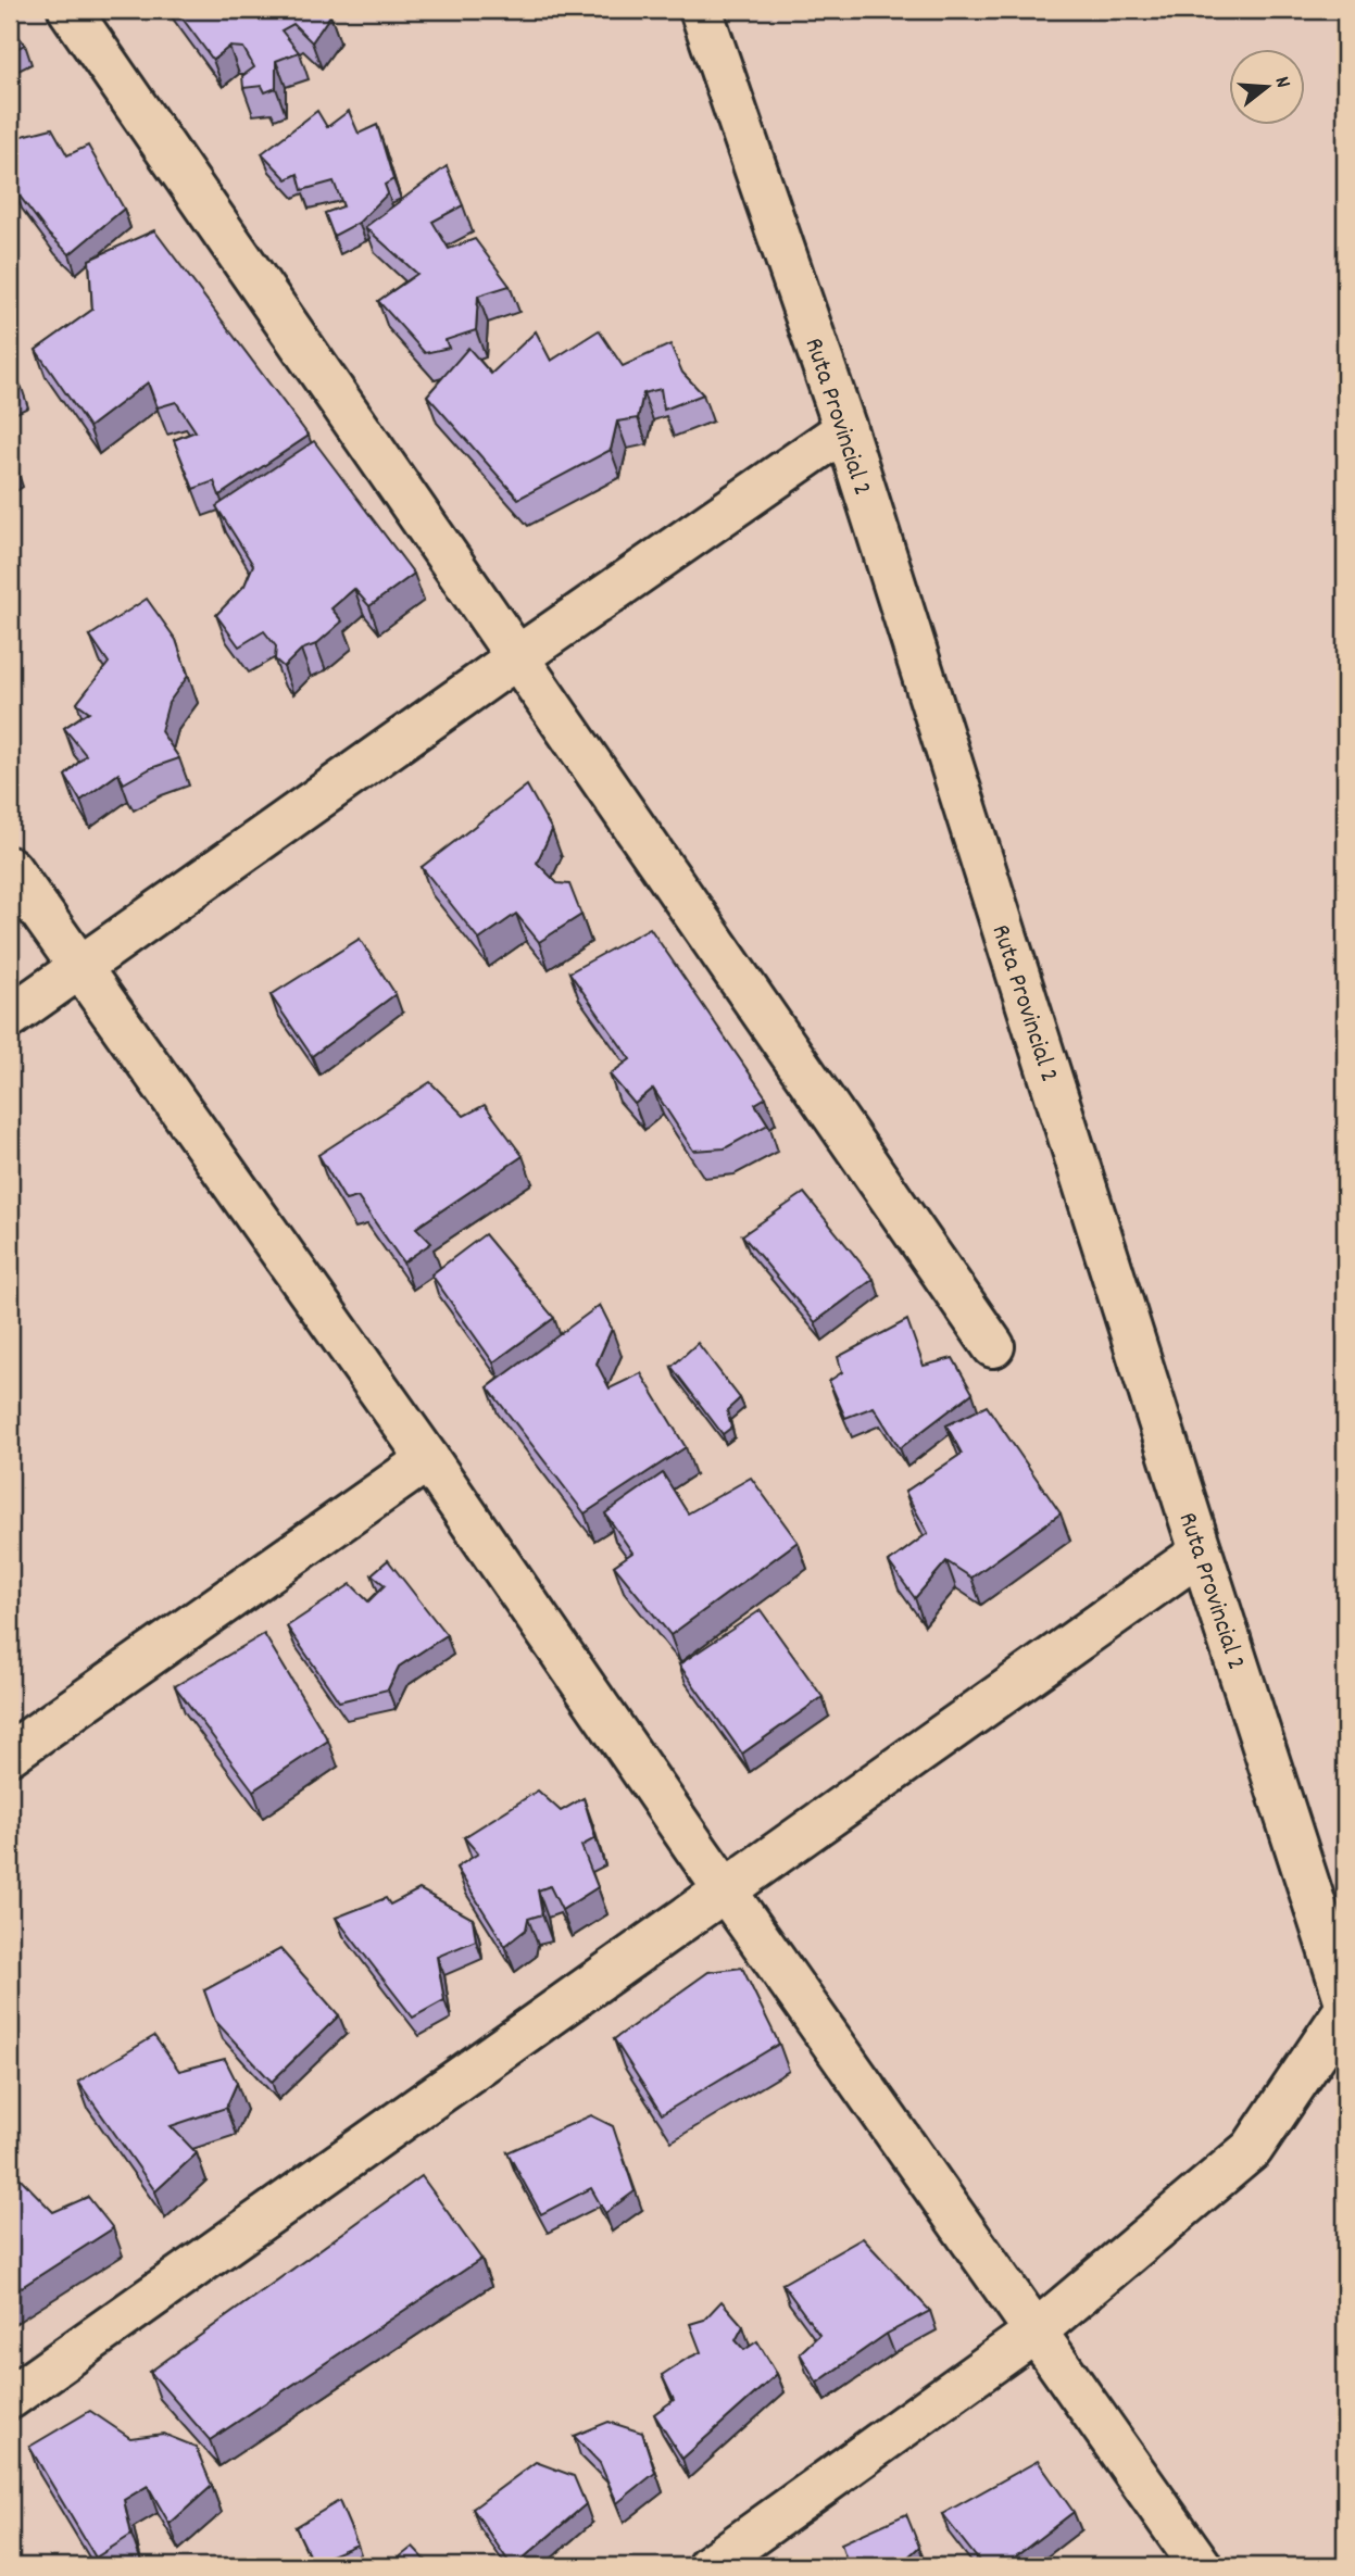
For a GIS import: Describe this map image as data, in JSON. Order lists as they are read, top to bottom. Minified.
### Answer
{"streets":{"street":["Ruta Provincial 2"]},"north":"right"}
